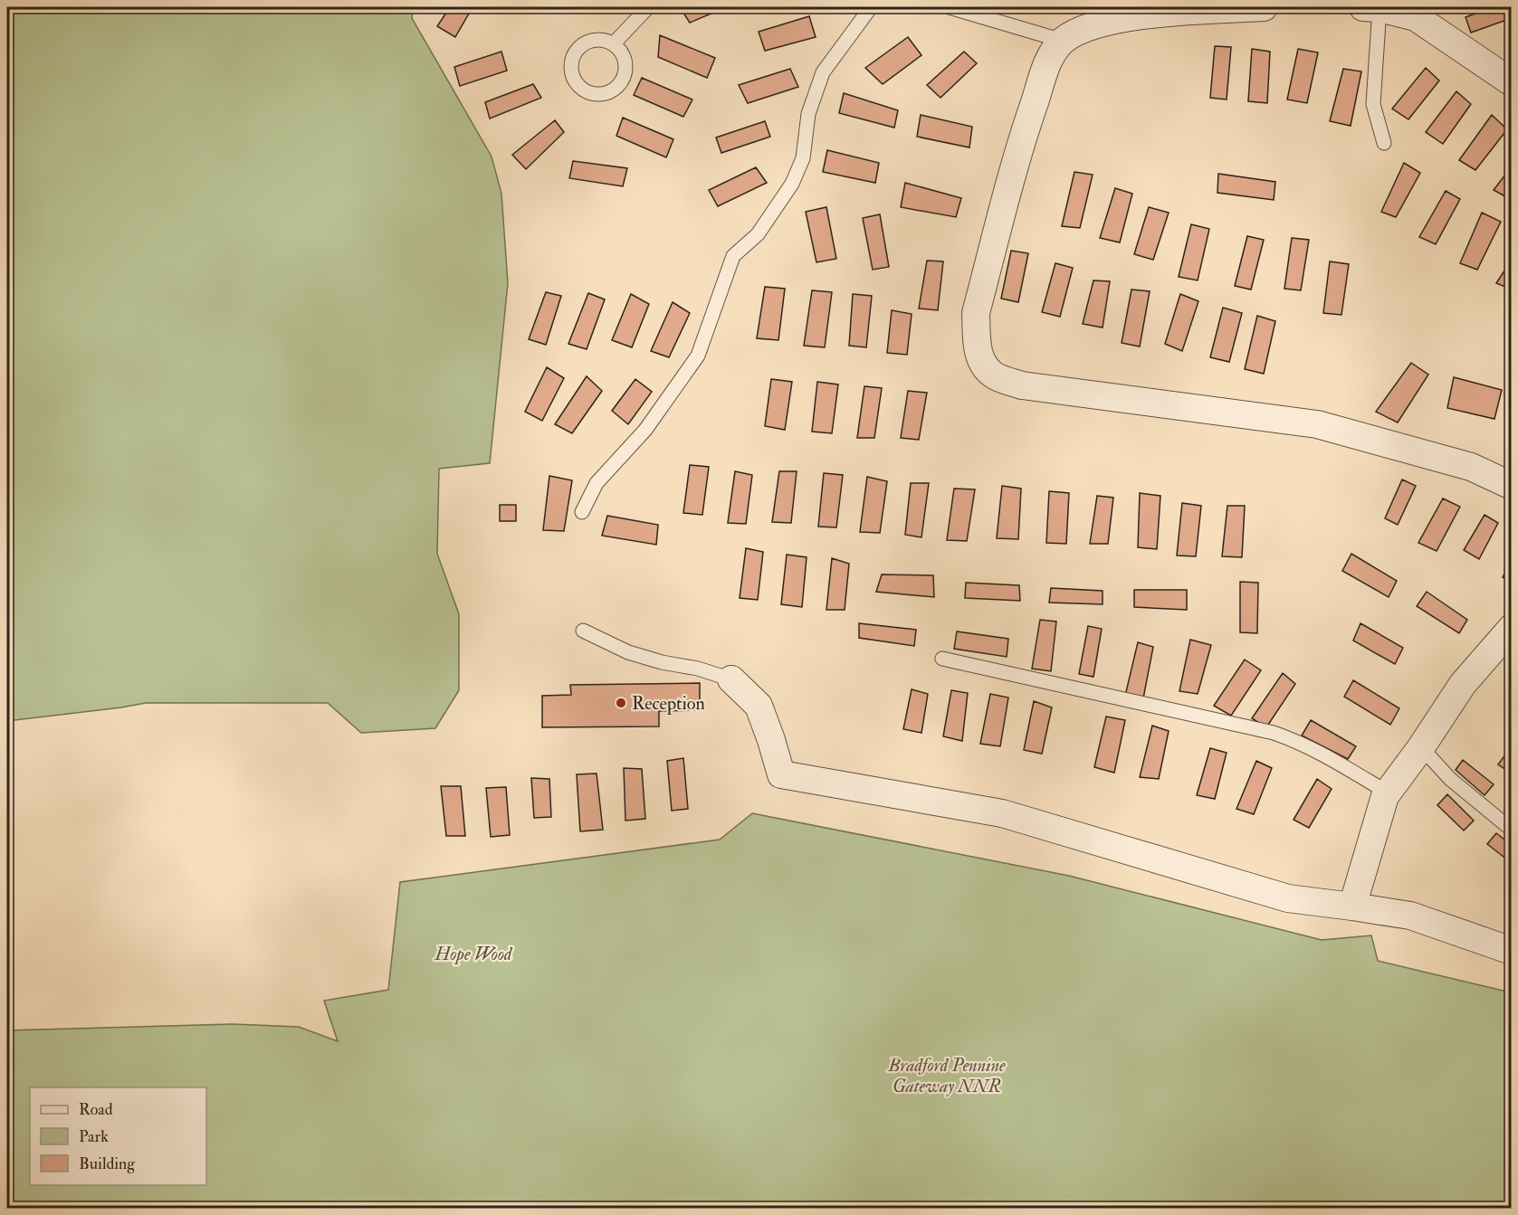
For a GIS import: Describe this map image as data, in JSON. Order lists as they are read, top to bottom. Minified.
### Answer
{"parks":["Hope Wood","Bradford Pennine Gateway NNR"],"places":["Reception"],"legend":["Road","Park","Building"]}
